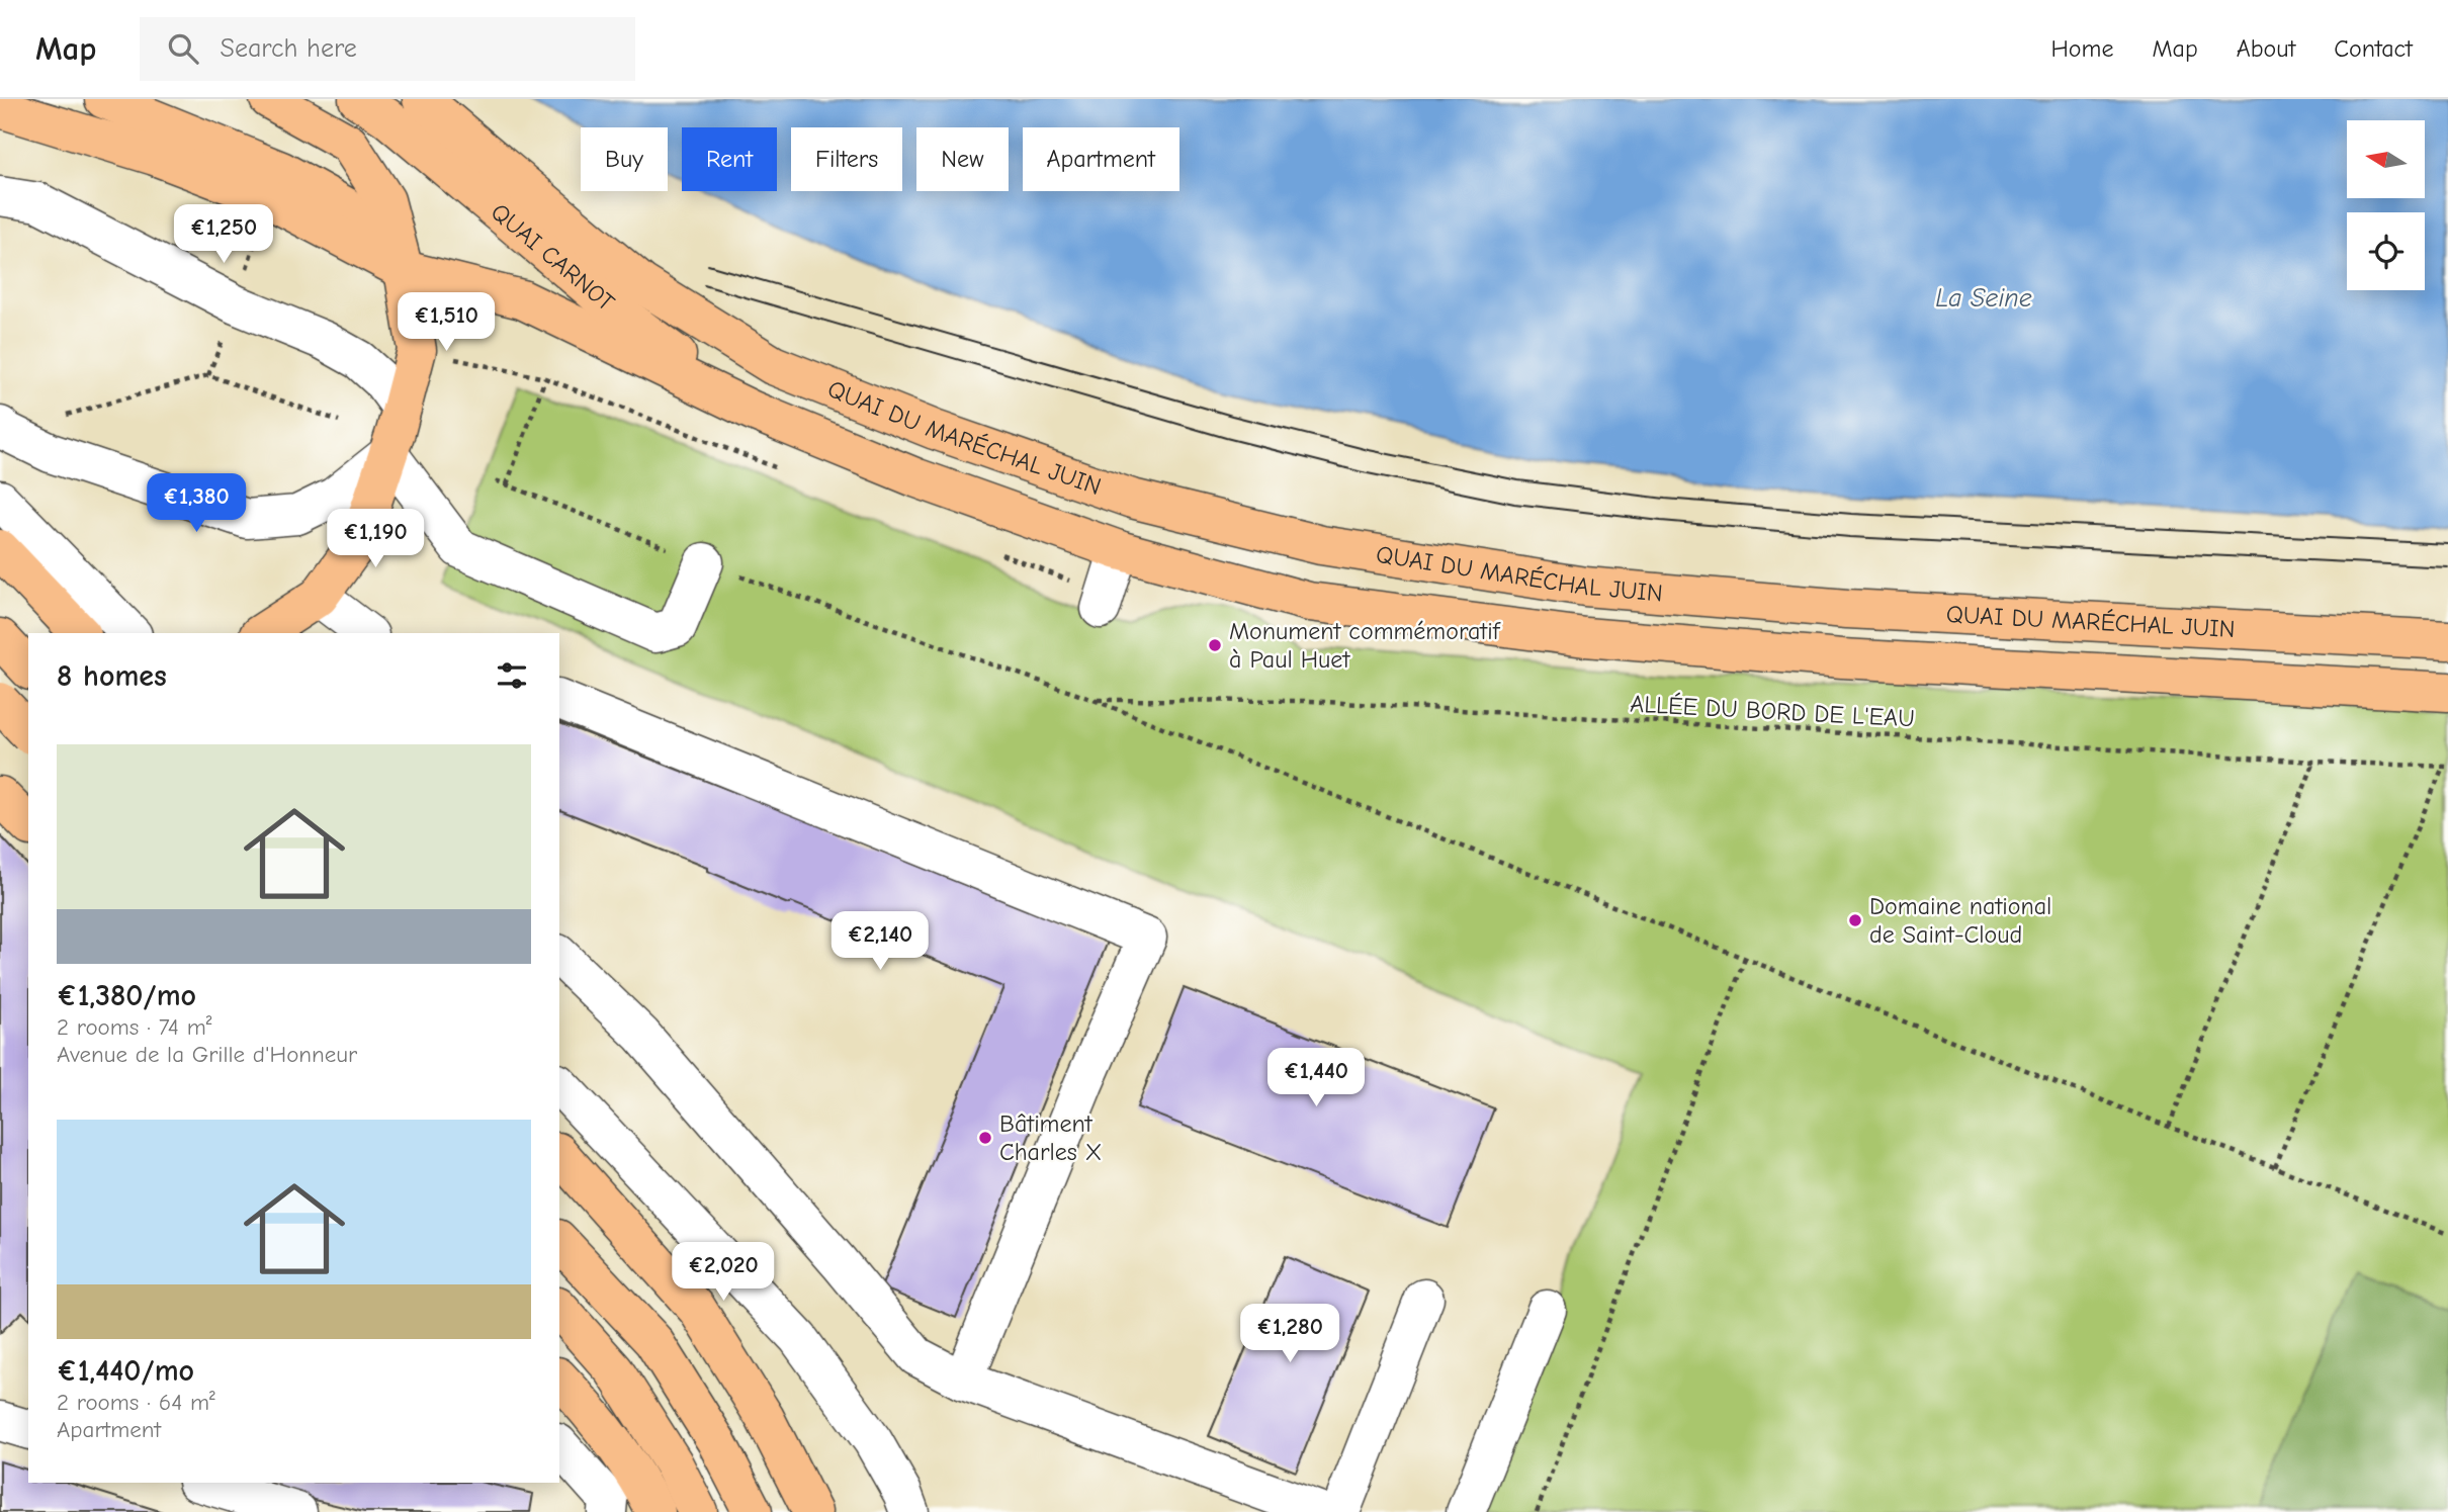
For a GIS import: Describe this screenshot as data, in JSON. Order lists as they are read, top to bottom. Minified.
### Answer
{"streets":{"main road":["QUAI CARNOT","QUAI DU MARÉCHAL JUIN"],"path":["ALLÉE DU BORD DE L'EAU"]},"crossings":[["QUAI CARNOT","QUAI DU MARÉCHAL JUIN"]],"water":["La Seine"],"places":["Monument commémoratif à Paul Huet","Domaine national de Saint-Cloud","Bâtiment Charles X"],"north":"left","page":{"header":"Map","search":"Search here","nav":["Home","Map","About","Contact"],"chip":["Buy","Rent","Filters","New","Apartment"],"price":["€1,250","€1,510","€1,380","€1,190","€2,140","€1,440","€2,020","€1,280"],"heading":"8 homes","list":[{"name":"€1,380/mo","note":"2 rooms · 74 m² · Avenue de la Grille d'Honneur"},{"name":"€1,440/mo","note":"2 rooms · 64 m² · Apartment"}]}}
